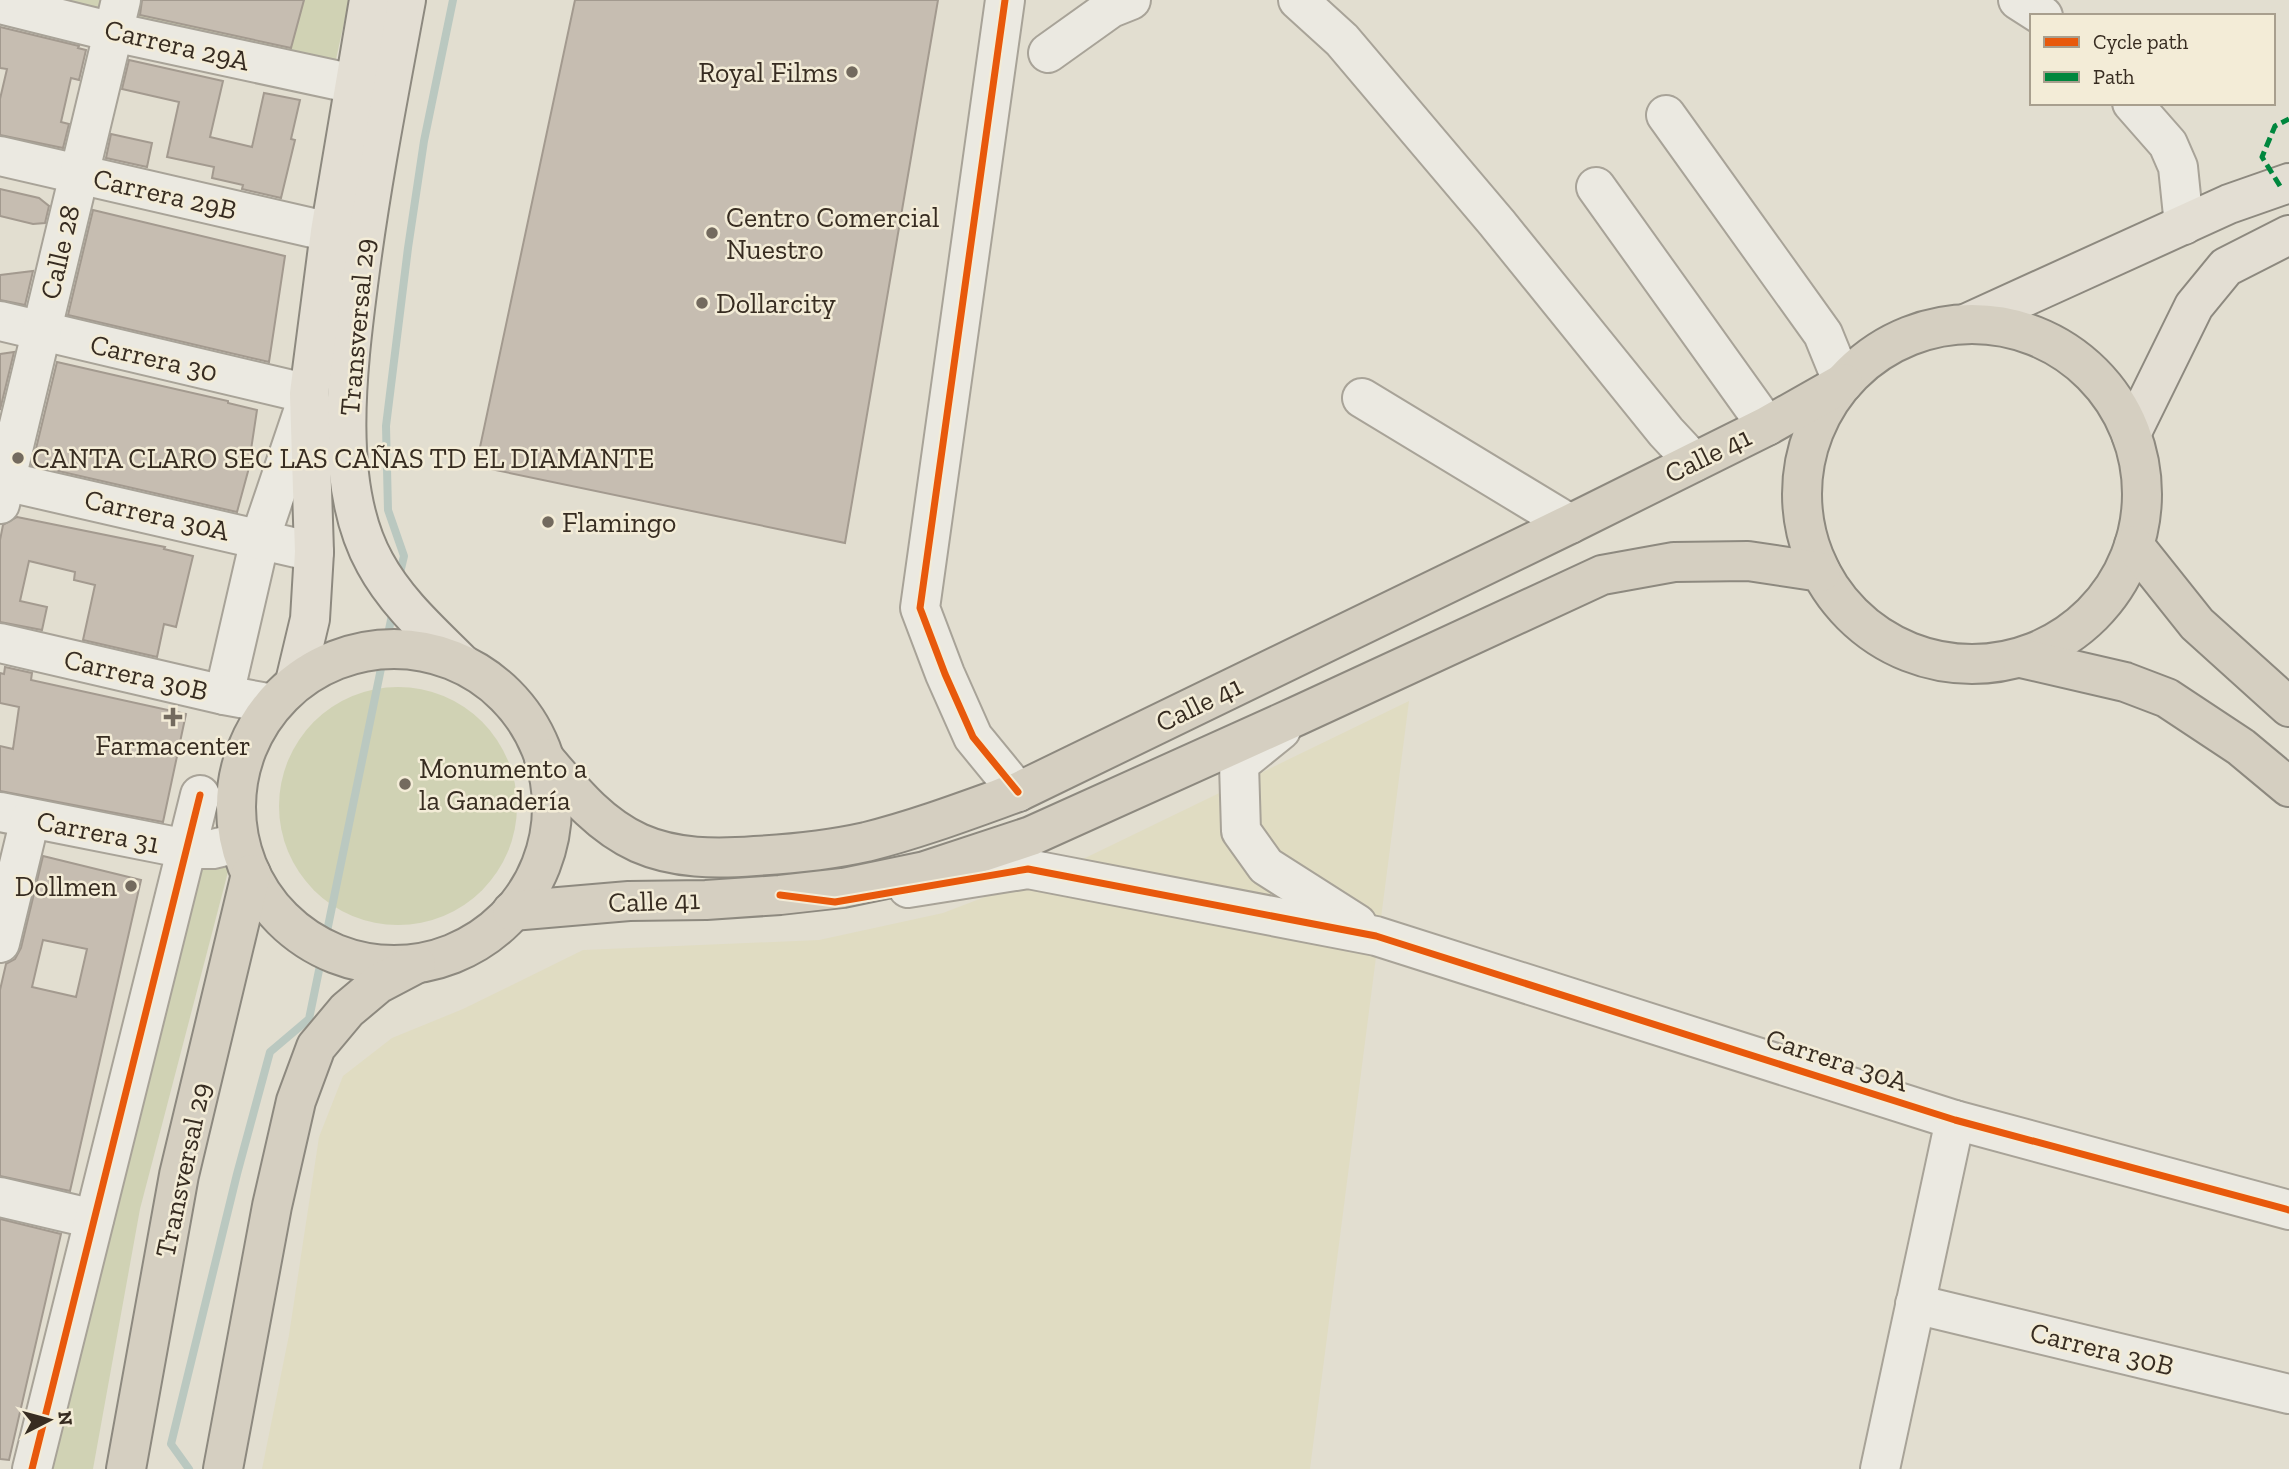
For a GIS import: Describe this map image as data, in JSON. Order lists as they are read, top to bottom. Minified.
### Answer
{"streets":{"highway":["Transversal 29","Calle 41"],"street":["Carrera 29A","Carrera 29B","Calle 28","Carrera 30","Carrera 30A","Carrera 30B","Carrera 31"]},"crossings":[["Carrera 29A","Calle 28"],["Carrera 29A","Transversal 29"],["Carrera 29B","Calle 28"],["Carrera 29B","Transversal 29"],["Calle 28","Carrera 30"],["Calle 28","Carrera 30A"],["Transversal 29","Carrera 30"],["Transversal 29","Carrera 30A"],["Transversal 29","Carrera 30B"],["Transversal 29","Carrera 31"]],"places":{"other":["Royal Films","Centro Comercial Nuestro","Dollarcity","CANTA CLARO SEC LAS CAÑAS TD EL DIAMANTE","Flamingo","Monumento a la Ganadería","Dollmen"],"health":["Farmacenter"]},"legend":["Cycle path","Path"],"north":"right"}
